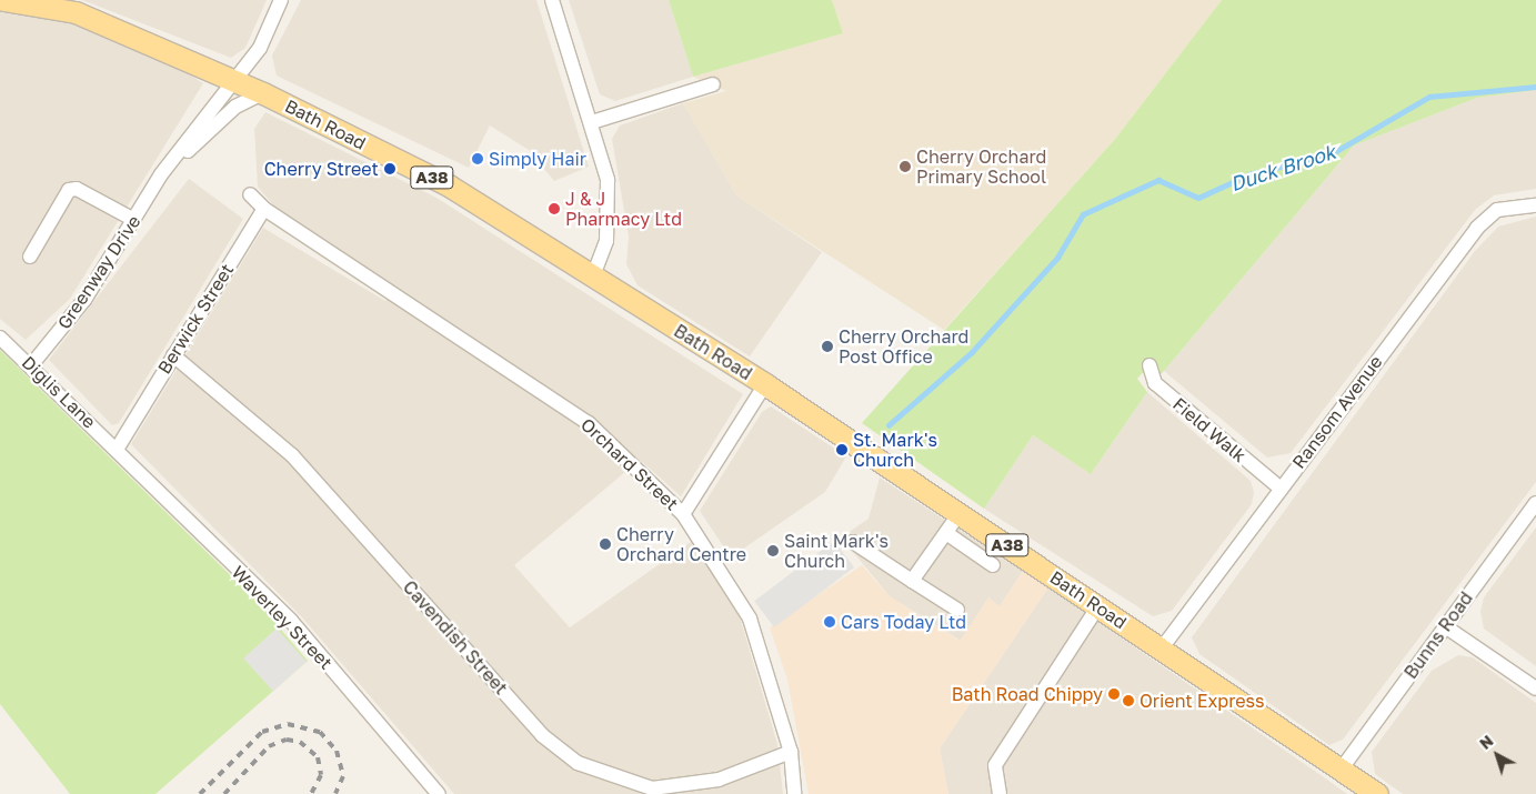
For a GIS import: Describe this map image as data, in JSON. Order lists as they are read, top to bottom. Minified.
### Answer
{"streets":{"main road":["Bath Road","A38"],"street":["Greenway Drive","Berwick Street","Diglis Lane","Ransom Avenue","Field Walk","Orchard Street","Waverley Street","Bunns Road","Cavendish Street"]},"crossings":[["Bath Road","Greenway Drive"],["Bath Road","Ransom Avenue"],["Bath Road","Bunns Road"],["Greenway Drive","Diglis Lane"],["Berwick Street","Diglis Lane"],["Berwick Street","Orchard Street"],["Berwick Street","Waverley Street"],["Berwick Street","Cavendish Street"],["Diglis Lane","Waverley Street"],["Ransom Avenue","Field Walk"],["Orchard Street","Cavendish Street"]],"water":["Duck Brook"],"places":["Simply Hair","Cherry Orchard Primary School","Cherry Street","J & J Pharmacy Ltd","Cherry Orchard Post Office","St. Mark's Church","Cherry Orchard Centre","Saint Mark's Church","Cars Today Ltd","Bath Road Chippy","Orient Express"],"north":"top left"}
